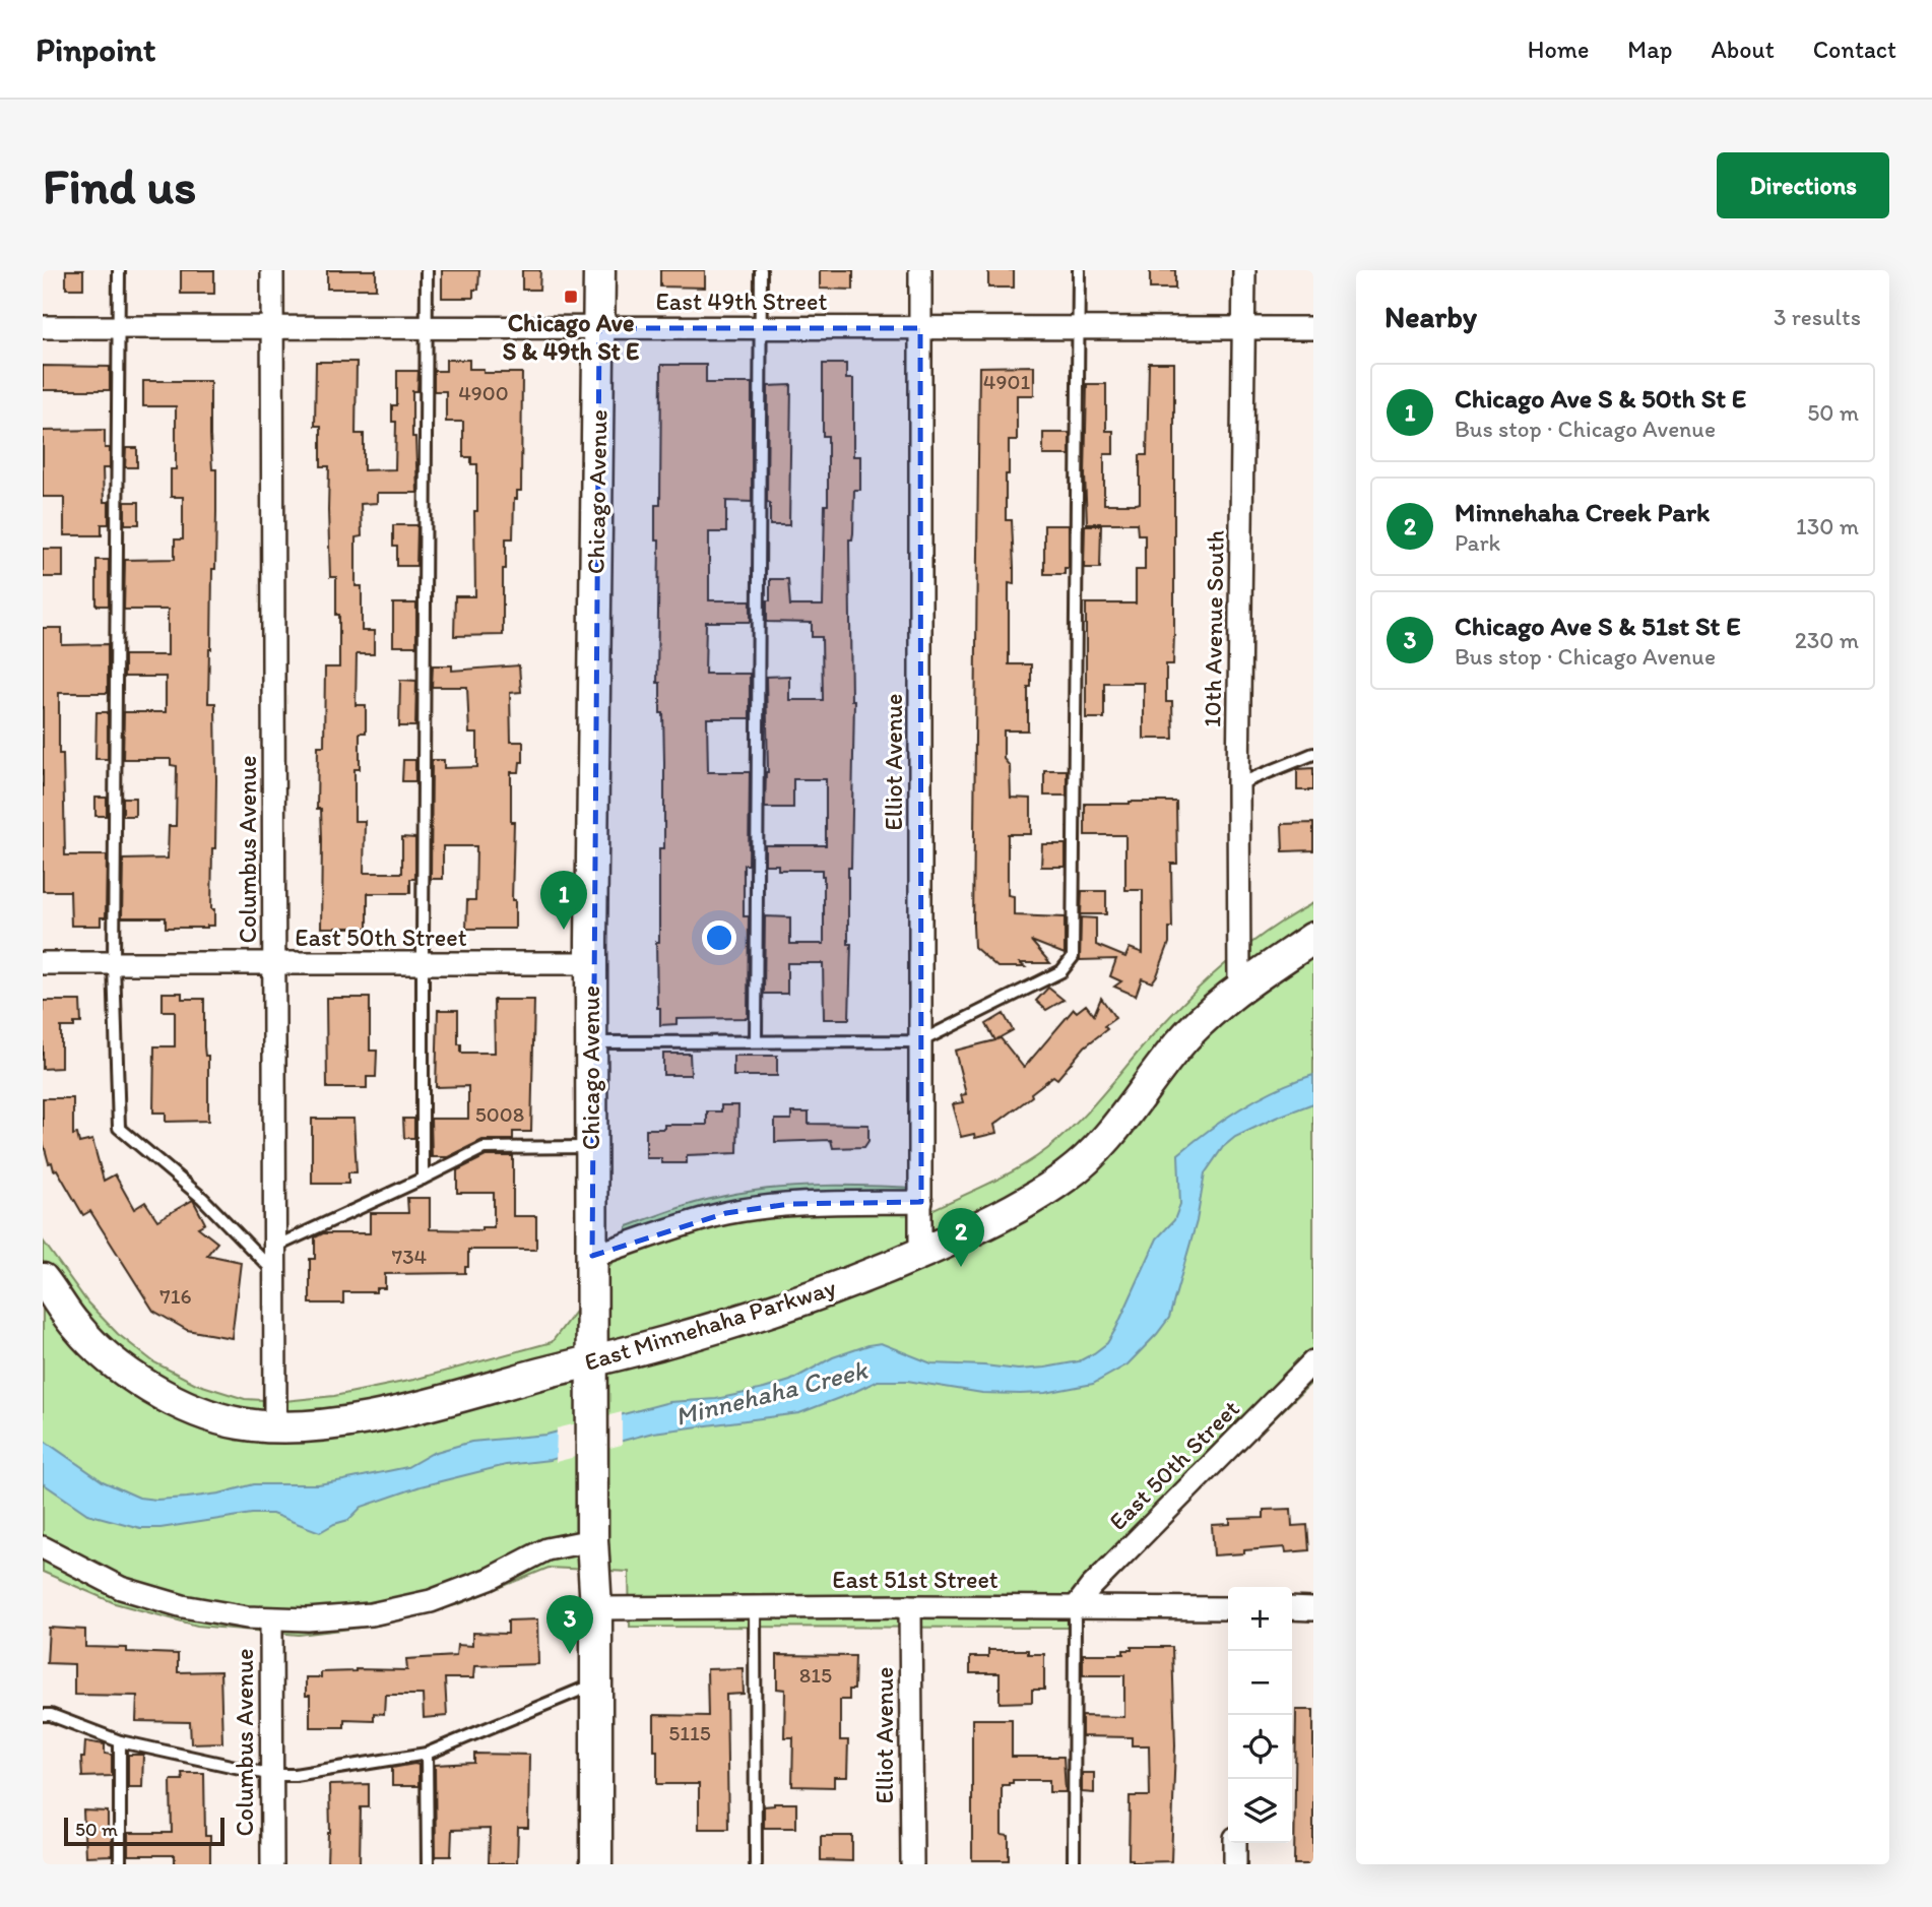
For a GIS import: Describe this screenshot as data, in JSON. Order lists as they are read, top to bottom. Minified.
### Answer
{"streets":{"street":["East 49th Street","Chicago Avenue","10th Avenue South","Elliot Avenue","Columbus Avenue","East 50th Street","East Minnehaha Parkway","East 51st Street"]},"crossings":[["East 49th Street","Chicago Avenue"],["East 49th Street","10th Avenue South"],["East 49th Street","Elliot Avenue"],["East 49th Street","Columbus Avenue"],["Chicago Avenue","East 50th Street"],["Chicago Avenue","East Minnehaha Parkway"],["Chicago Avenue","East 51st Street"],["10th Avenue South","East Minnehaha Parkway"],["Elliot Avenue","East Minnehaha Parkway"],["Elliot Avenue","East 51st Street"],["Columbus Avenue","East 50th Street"],["Columbus Avenue","East Minnehaha Parkway"],["East 50th Street","East 51st Street"]],"water":["Minnehaha Creek"],"places":{"transit":["Chicago Ave S & 49th St E"]},"house_numbers":["4901","4900","5008","734","716","815","5115"],"scale_bar":"50 m","page":{"header":"Pinpoint","nav":["Home","Map","About","Contact"],"buttons":"Directions","title":"Find us","heading":["Nearby","3 results"],"list":[{"mark":"1","name":"Chicago Ave S & 50th St E","note":"Bus stop · Chicago Avenue","value":"50 m"},{"mark":"2","name":"Minnehaha Creek Park","note":"Park","value":"130 m"},{"mark":"3","name":"Chicago Ave S & 51st St E","note":"Bus stop · Chicago Avenue","value":"230 m"}],"pins":["1","2","3"],"map_buttons":["+","−"],"scale":"50 m"}}
